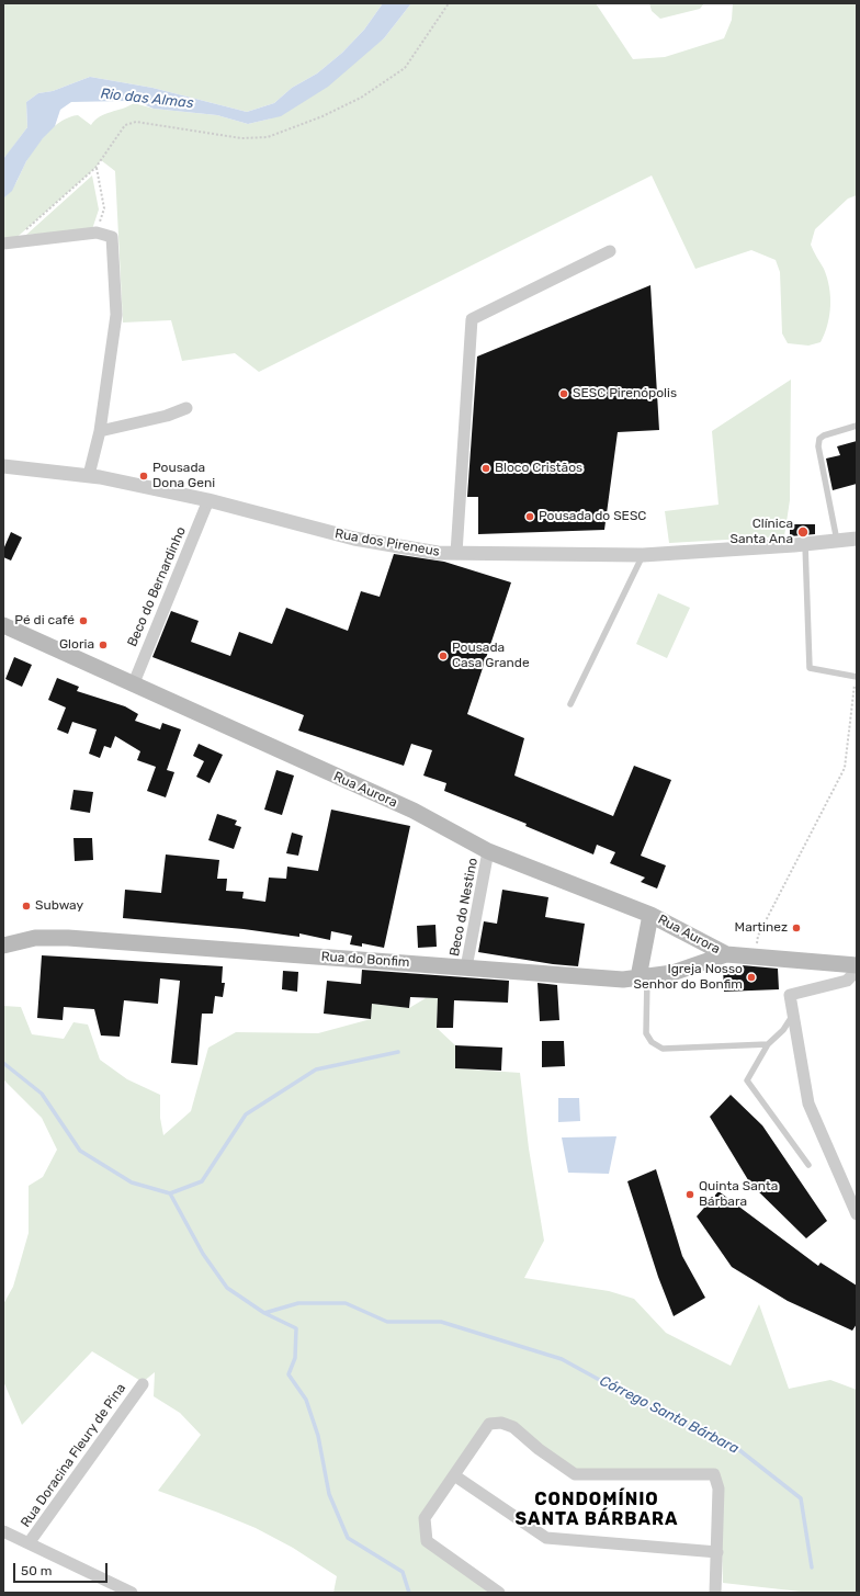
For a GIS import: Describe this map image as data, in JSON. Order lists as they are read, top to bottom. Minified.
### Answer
{"streets":{"main road":["Rua Aurora","Rua do Bonfim"],"street":["Rua dos Pireneus","Beco do Bernardinho","Beco do Nestino","Rua Doracina Fleury de Pina"]},"crossings":[["Rua dos Pireneus","Beco do Bernardinho"],["Beco do Bernardinho","Rua Aurora"],["Rua Aurora","Beco do Nestino"],["Rua Aurora","Rua do Bonfim"],["Beco do Nestino","Rua do Bonfim"]],"districts":["CONDOMÍNIO SANTA BÁRBARA"],"water":["Rio das Almas","Córrego Santa Bárbara"],"places":["SESC Pirenópolis","Bloco Cristãos","Pousada Dona Geni","Pousada do SESC","Clínica Santa Ana","Pé di café","Gloria","Pousada Casa Grande","Subway","Martinez","Igreja Nosso Senhor do Bonfim","Quinta Santa Bárbara"],"scale_bar":"50 m"}
